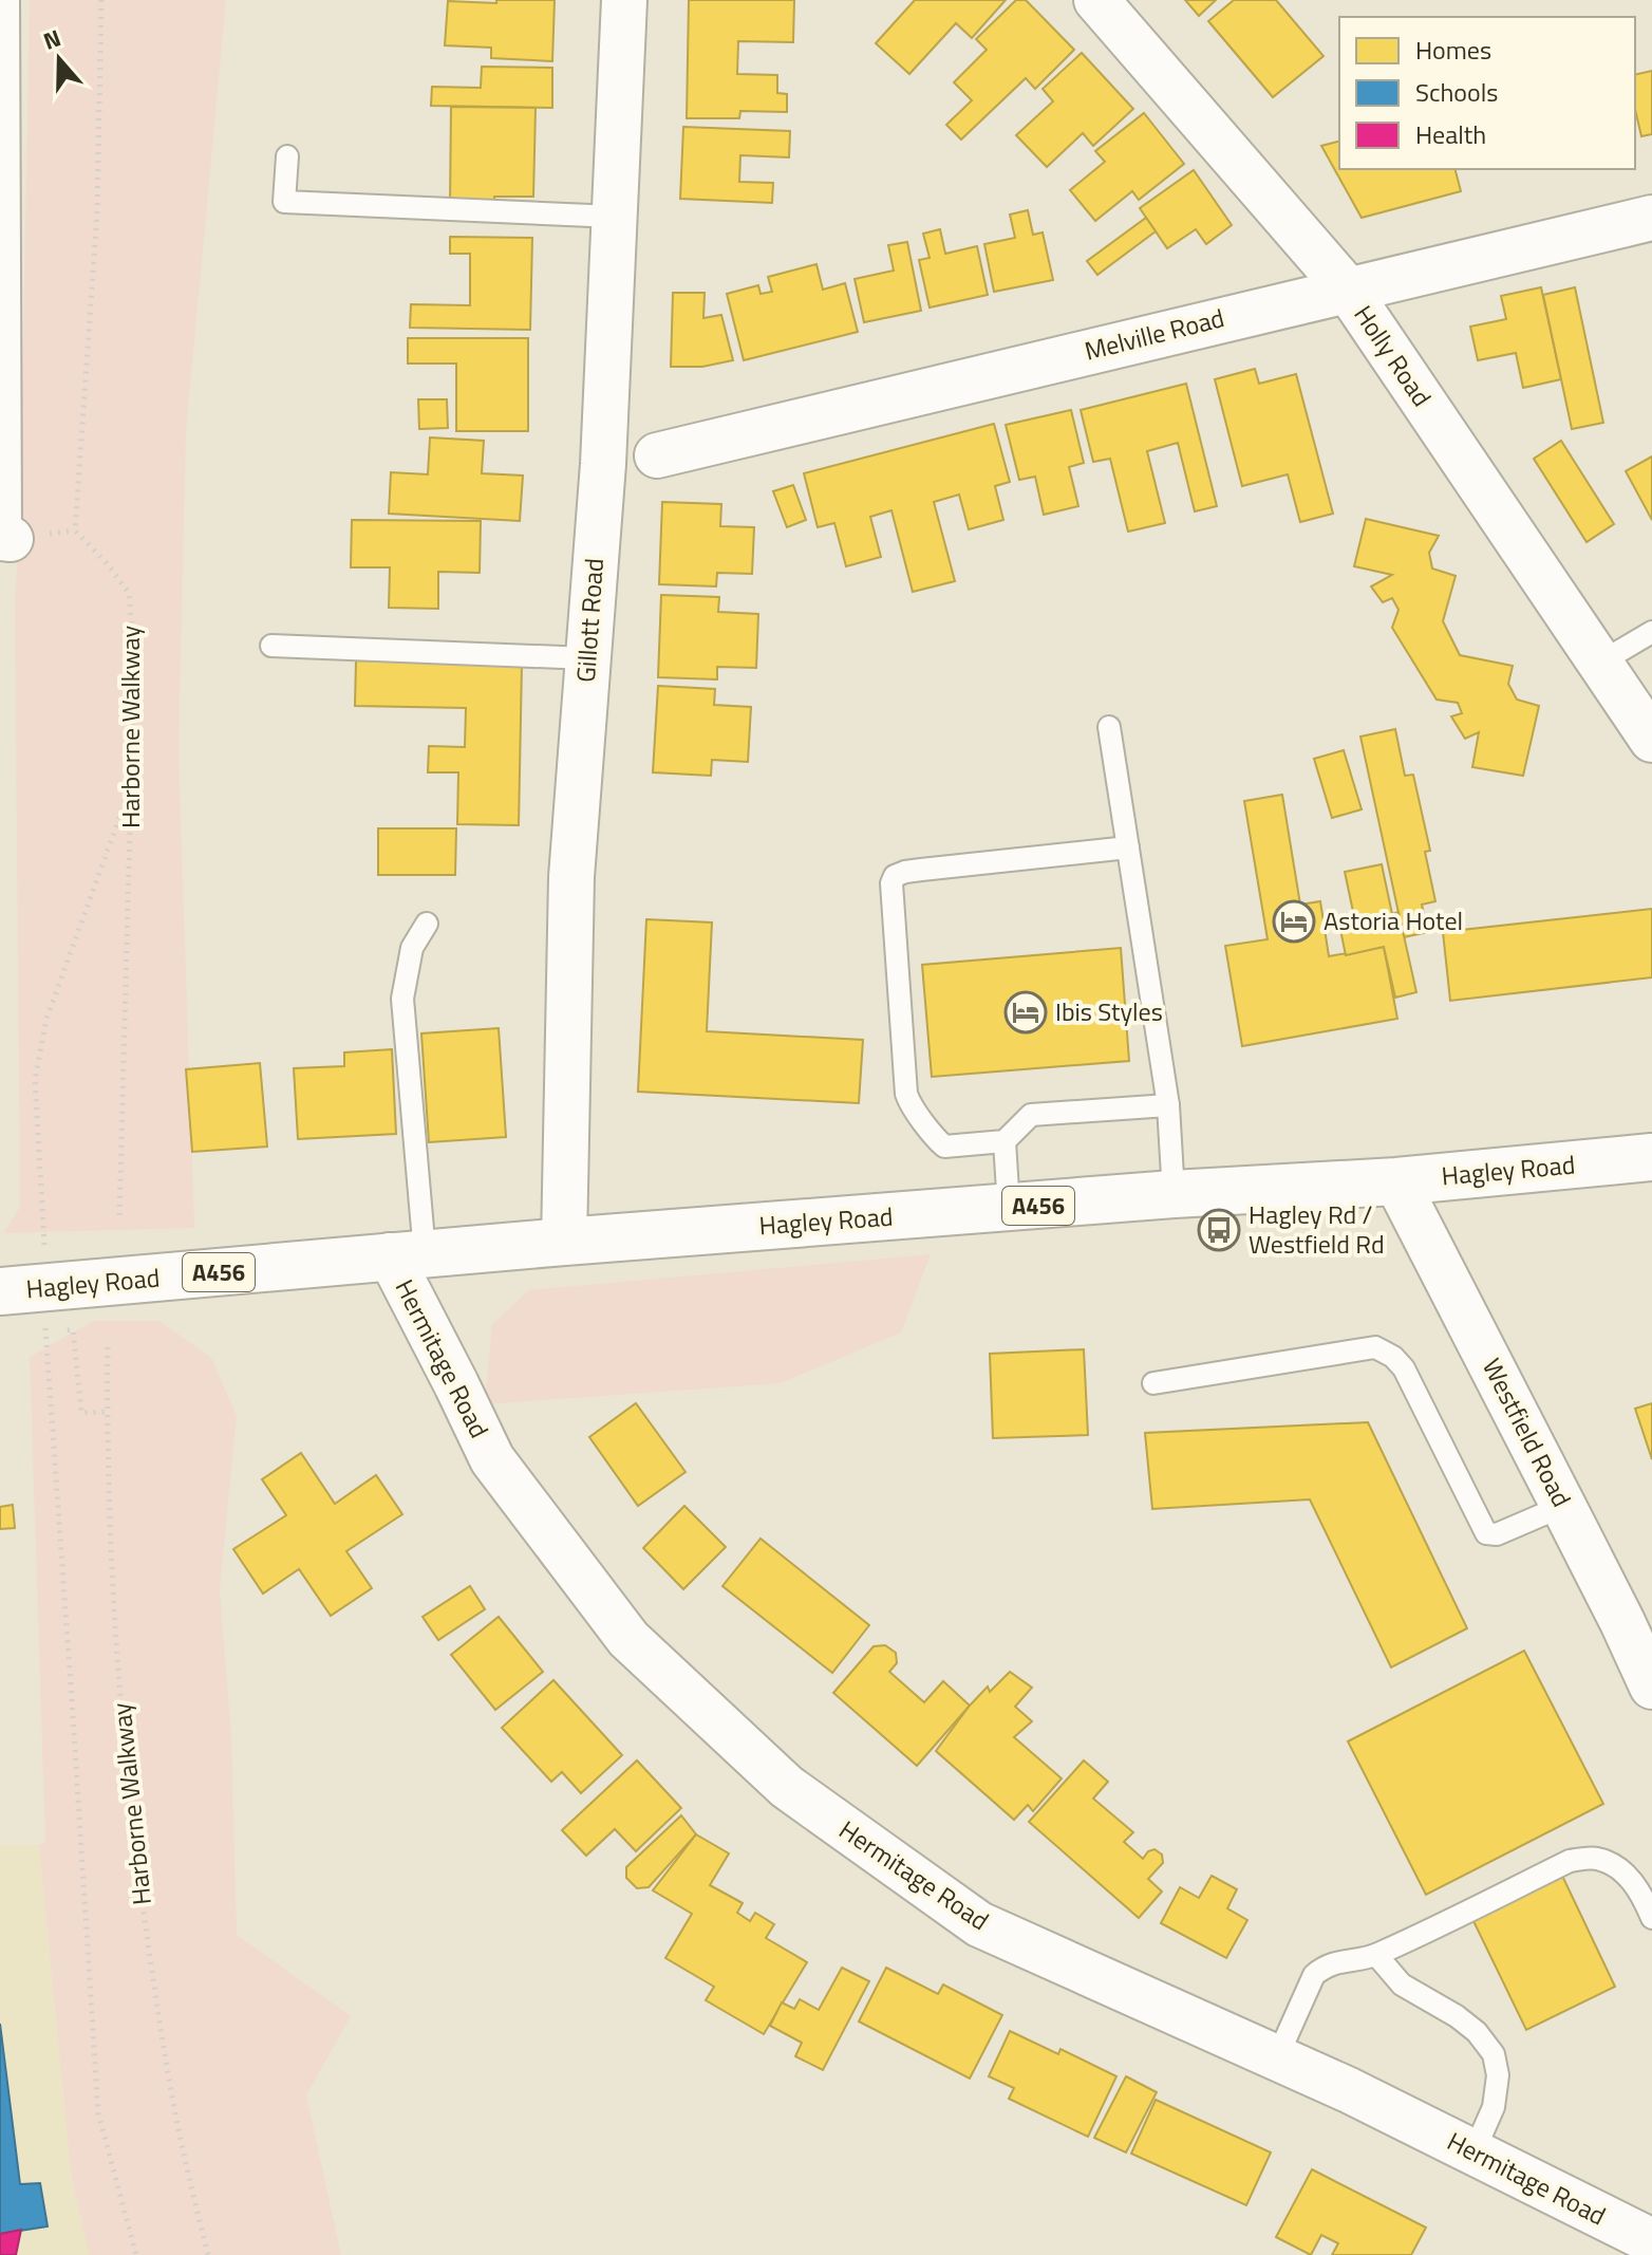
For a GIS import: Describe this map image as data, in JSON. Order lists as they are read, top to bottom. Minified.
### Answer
{"streets":{"highway":["Hagley Road","A456"],"street":["Melville Road","Holly Road","Gillott Road","Hermitage Road","Westfield Road"],"path":["Harborne Walkway"]},"crossings":[["Melville Road","Holly Road"],["Gillott Road","Hagley Road"],["Hagley Road","Hermitage Road"],["Hagley Road","Westfield Road"]],"places":{"hotel":["Astoria Hotel","Ibis Styles"],"bus stop":["Hagley Rd / Westfield Rd"]},"legend":["Homes","Schools","Health"],"north":"top"}
